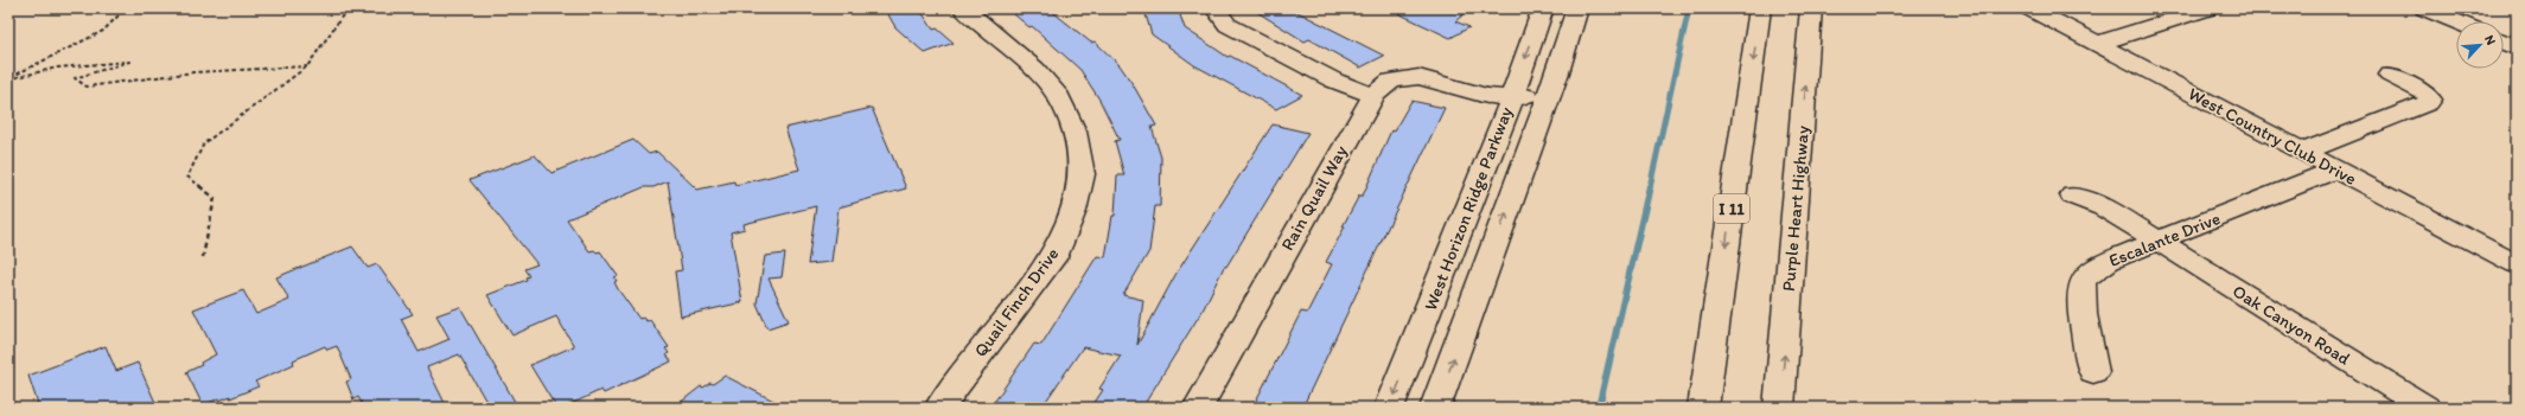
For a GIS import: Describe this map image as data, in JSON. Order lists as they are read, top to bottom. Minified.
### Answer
{"streets":{"main road":["West Country Club Drive","Rain Quail Way","West Horizon Ridge Parkway","I 11","Purple Heart Highway","Escalante Drive","Quail Finch Drive","Oak Canyon Road"]},"crossings":[["West Country Club Drive","Escalante Drive"],["Rain Quail Way","West Horizon Ridge Parkway"],["Escalante Drive","Oak Canyon Road"]],"north":"top right"}
